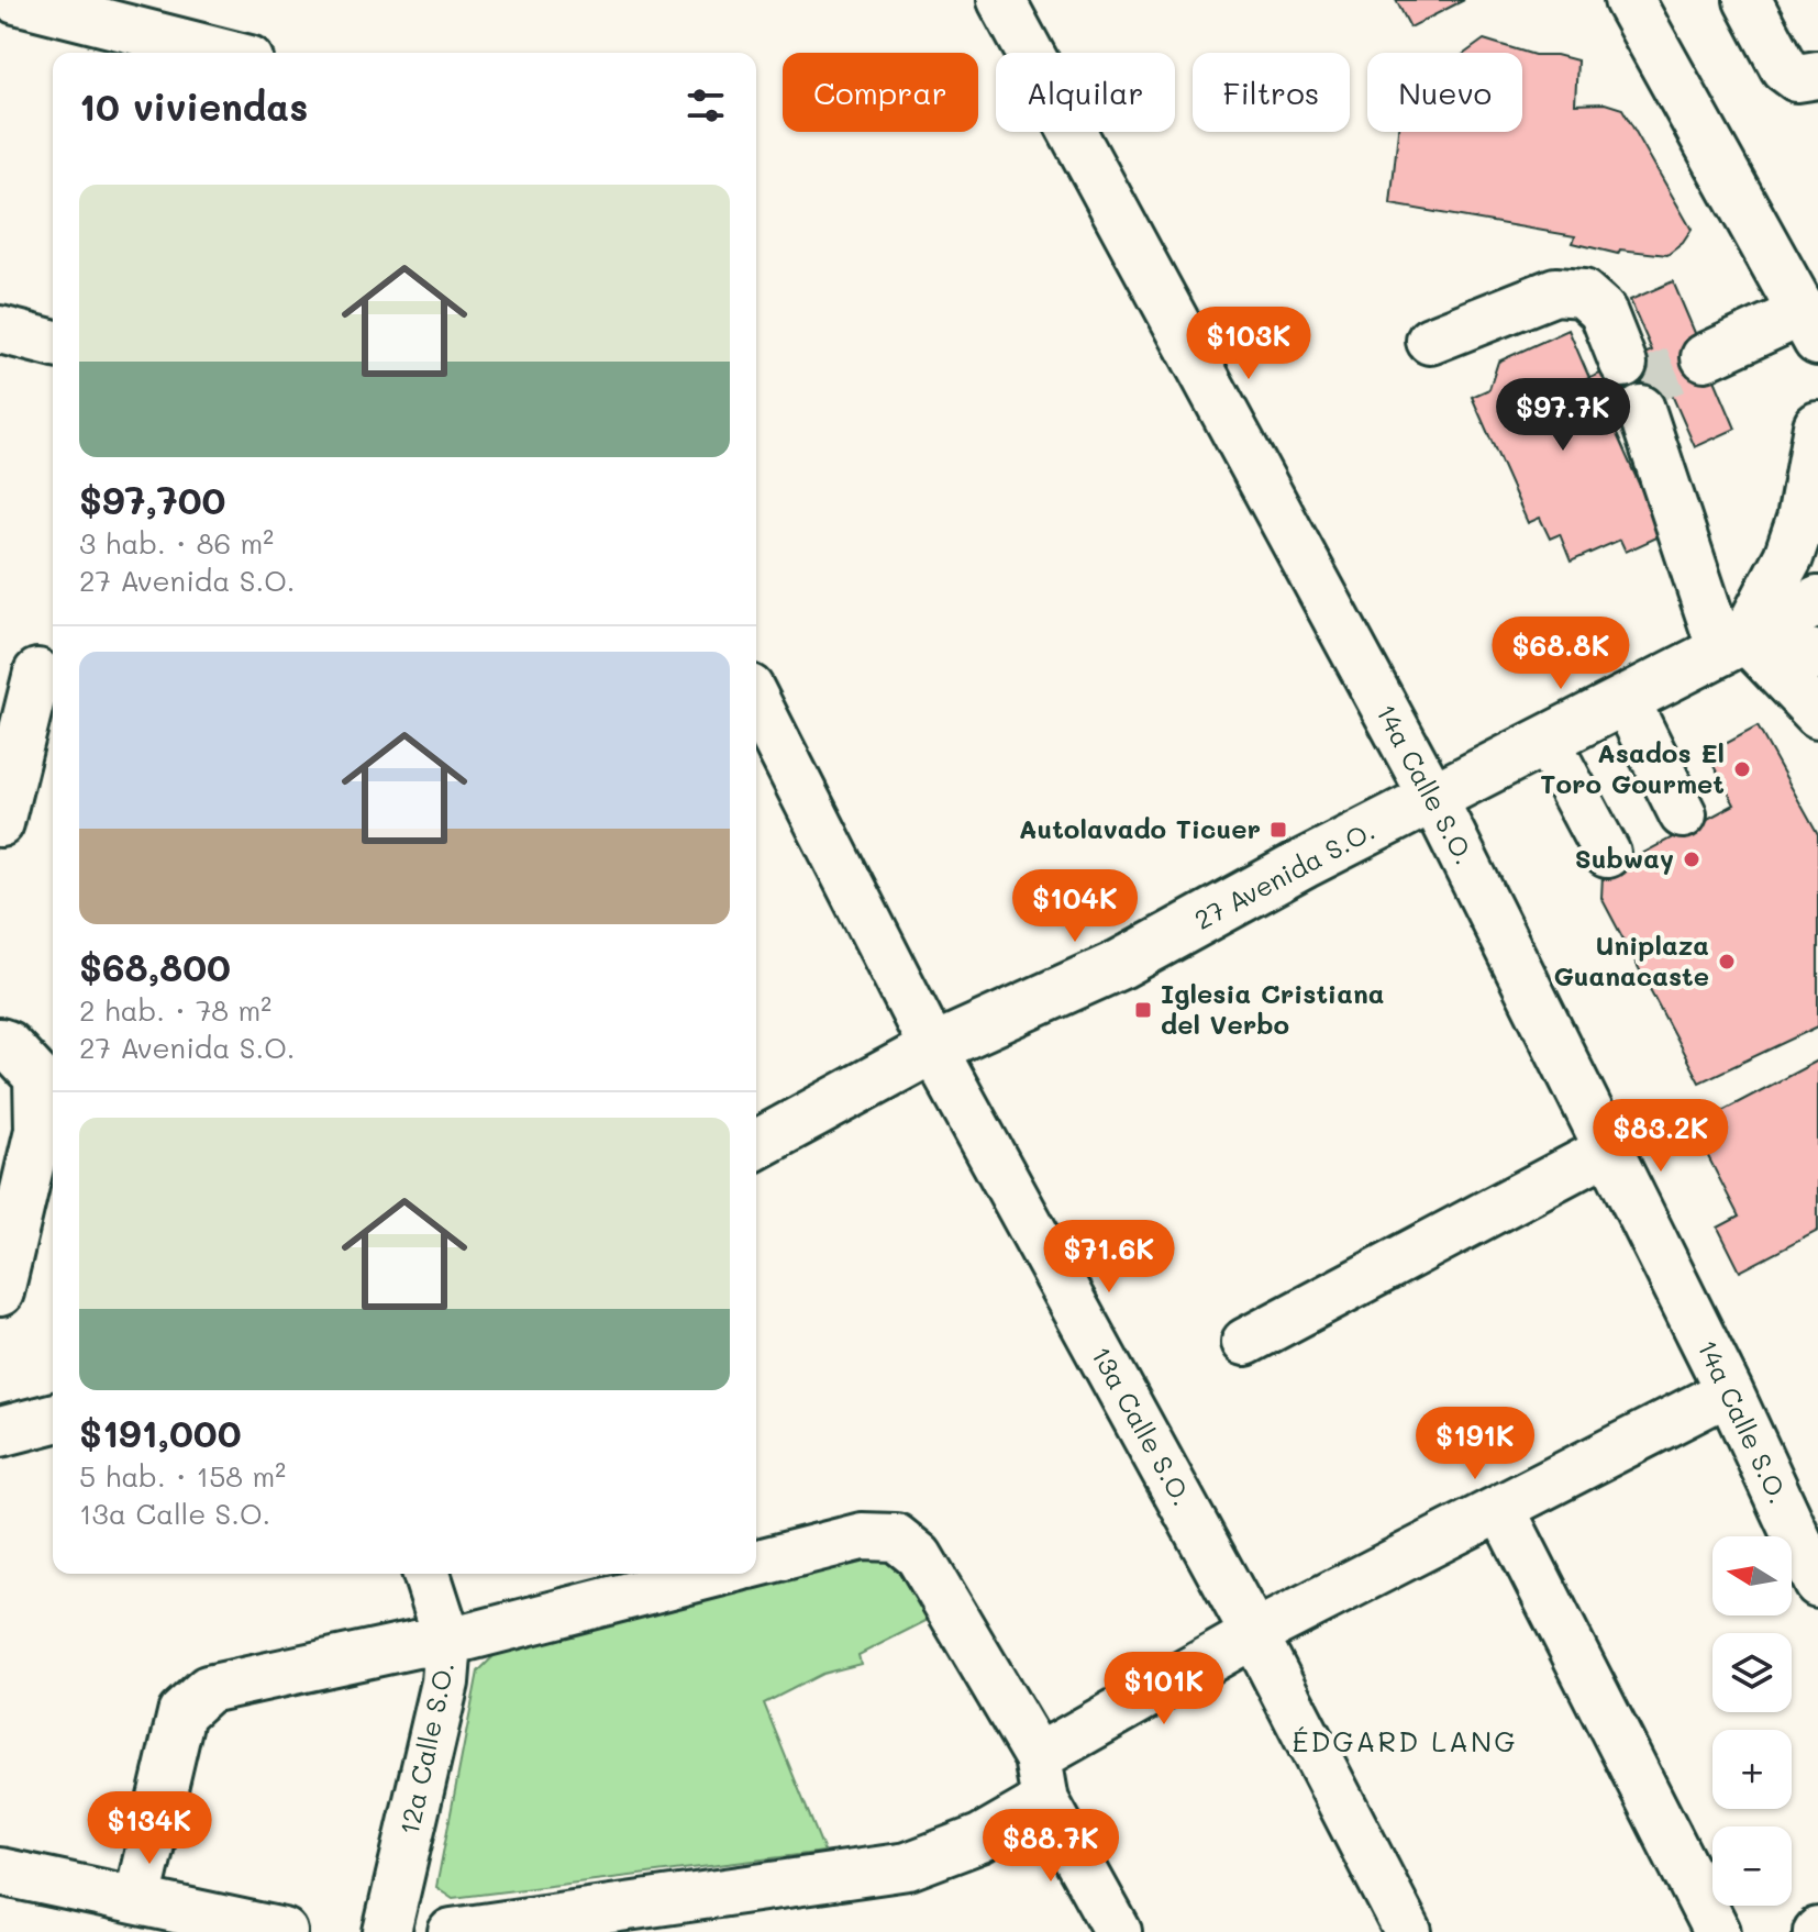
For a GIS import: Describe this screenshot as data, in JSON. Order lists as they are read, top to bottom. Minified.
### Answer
{"streets":{"main road":["27 Avenida S.O."],"street":["14a Calle S.O.","13a Calle S.O.","12a Calle S.O."]},"crossings":[["14a Calle S.O.","27 Avenida S.O."],["27 Avenida S.O.","13a Calle S.O."]],"districts":["ÉDGARD LANG"],"places":{"other":["Asados El Toro Gourmet","Subway","Uniplaza Guanacaste"],"transit":["Autolavado Ticuer","Iglesia Cristiana del Verbo"]},"north":"left","page":{"chip":["Comprar","Alquilar","Filtros","Nuevo"],"heading":"10 viviendas","list":[{"name":"$97,700","note":"3 hab. · 86 m² · 27 Avenida S.O."},{"name":"$68,800","note":"2 hab. · 78 m² · 27 Avenida S.O."},{"name":"$191,000","note":"5 hab. · 158 m² · 13a Calle S.O."}],"price":["$103K","$97.7K","$68.8K","$104K","$83.2K","$71.6K","$191K","$101K","$134K","$88.7K"],"map_buttons":["+","−"]}}
